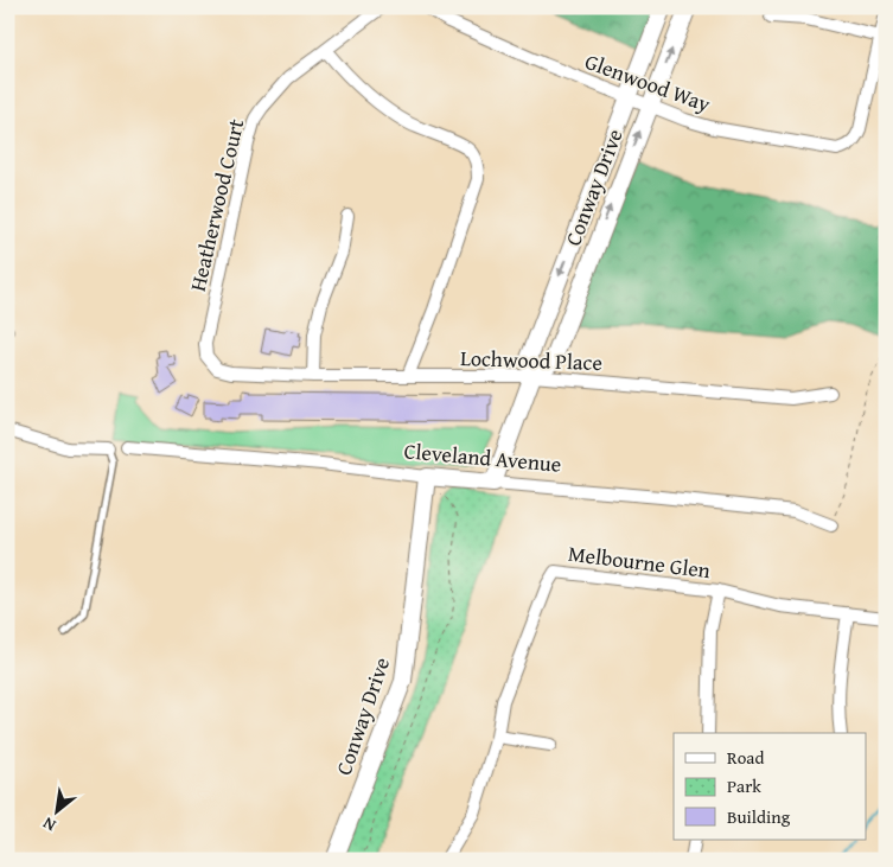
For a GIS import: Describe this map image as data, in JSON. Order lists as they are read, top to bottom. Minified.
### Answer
{"streets":{"street":["Glenwood Way","Conway Drive","Heatherwood Court","Lochwood Place","Cleveland Avenue","Melbourne Glen"]},"crossings":[["Glenwood Way","Conway Drive"],["Conway Drive","Lochwood Place"],["Conway Drive","Cleveland Avenue"],["Heatherwood Court","Lochwood Place"]],"legend":["Road","Park","Building"],"north":"bottom left"}
